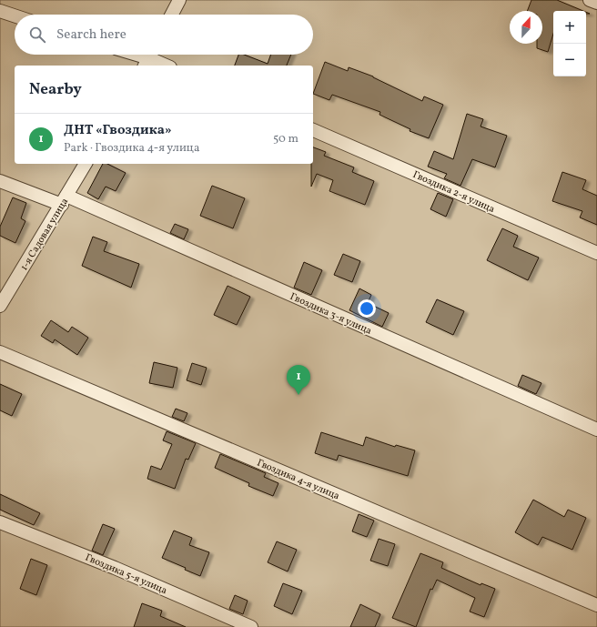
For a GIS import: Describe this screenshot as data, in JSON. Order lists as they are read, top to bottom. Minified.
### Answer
{"streets":{"street":["Гвоздика 2-я улица","1-я Садовая улица","Гвоздика 3-я улица","Гвоздика 4-я улица","Гвоздика 5-я улица"]},"crossings":[["1-я Садовая улица","Гвоздика 3-я улица"]],"north":"top","page":{"map_buttons":["+","−"],"search":"Search here","heading":"Nearby","list":[{"mark":"1","name":"ДНТ «Гвоздика»","note":"Park · Гвоздика 4-я улица","value":"50 m"}],"pins":"1"}}
